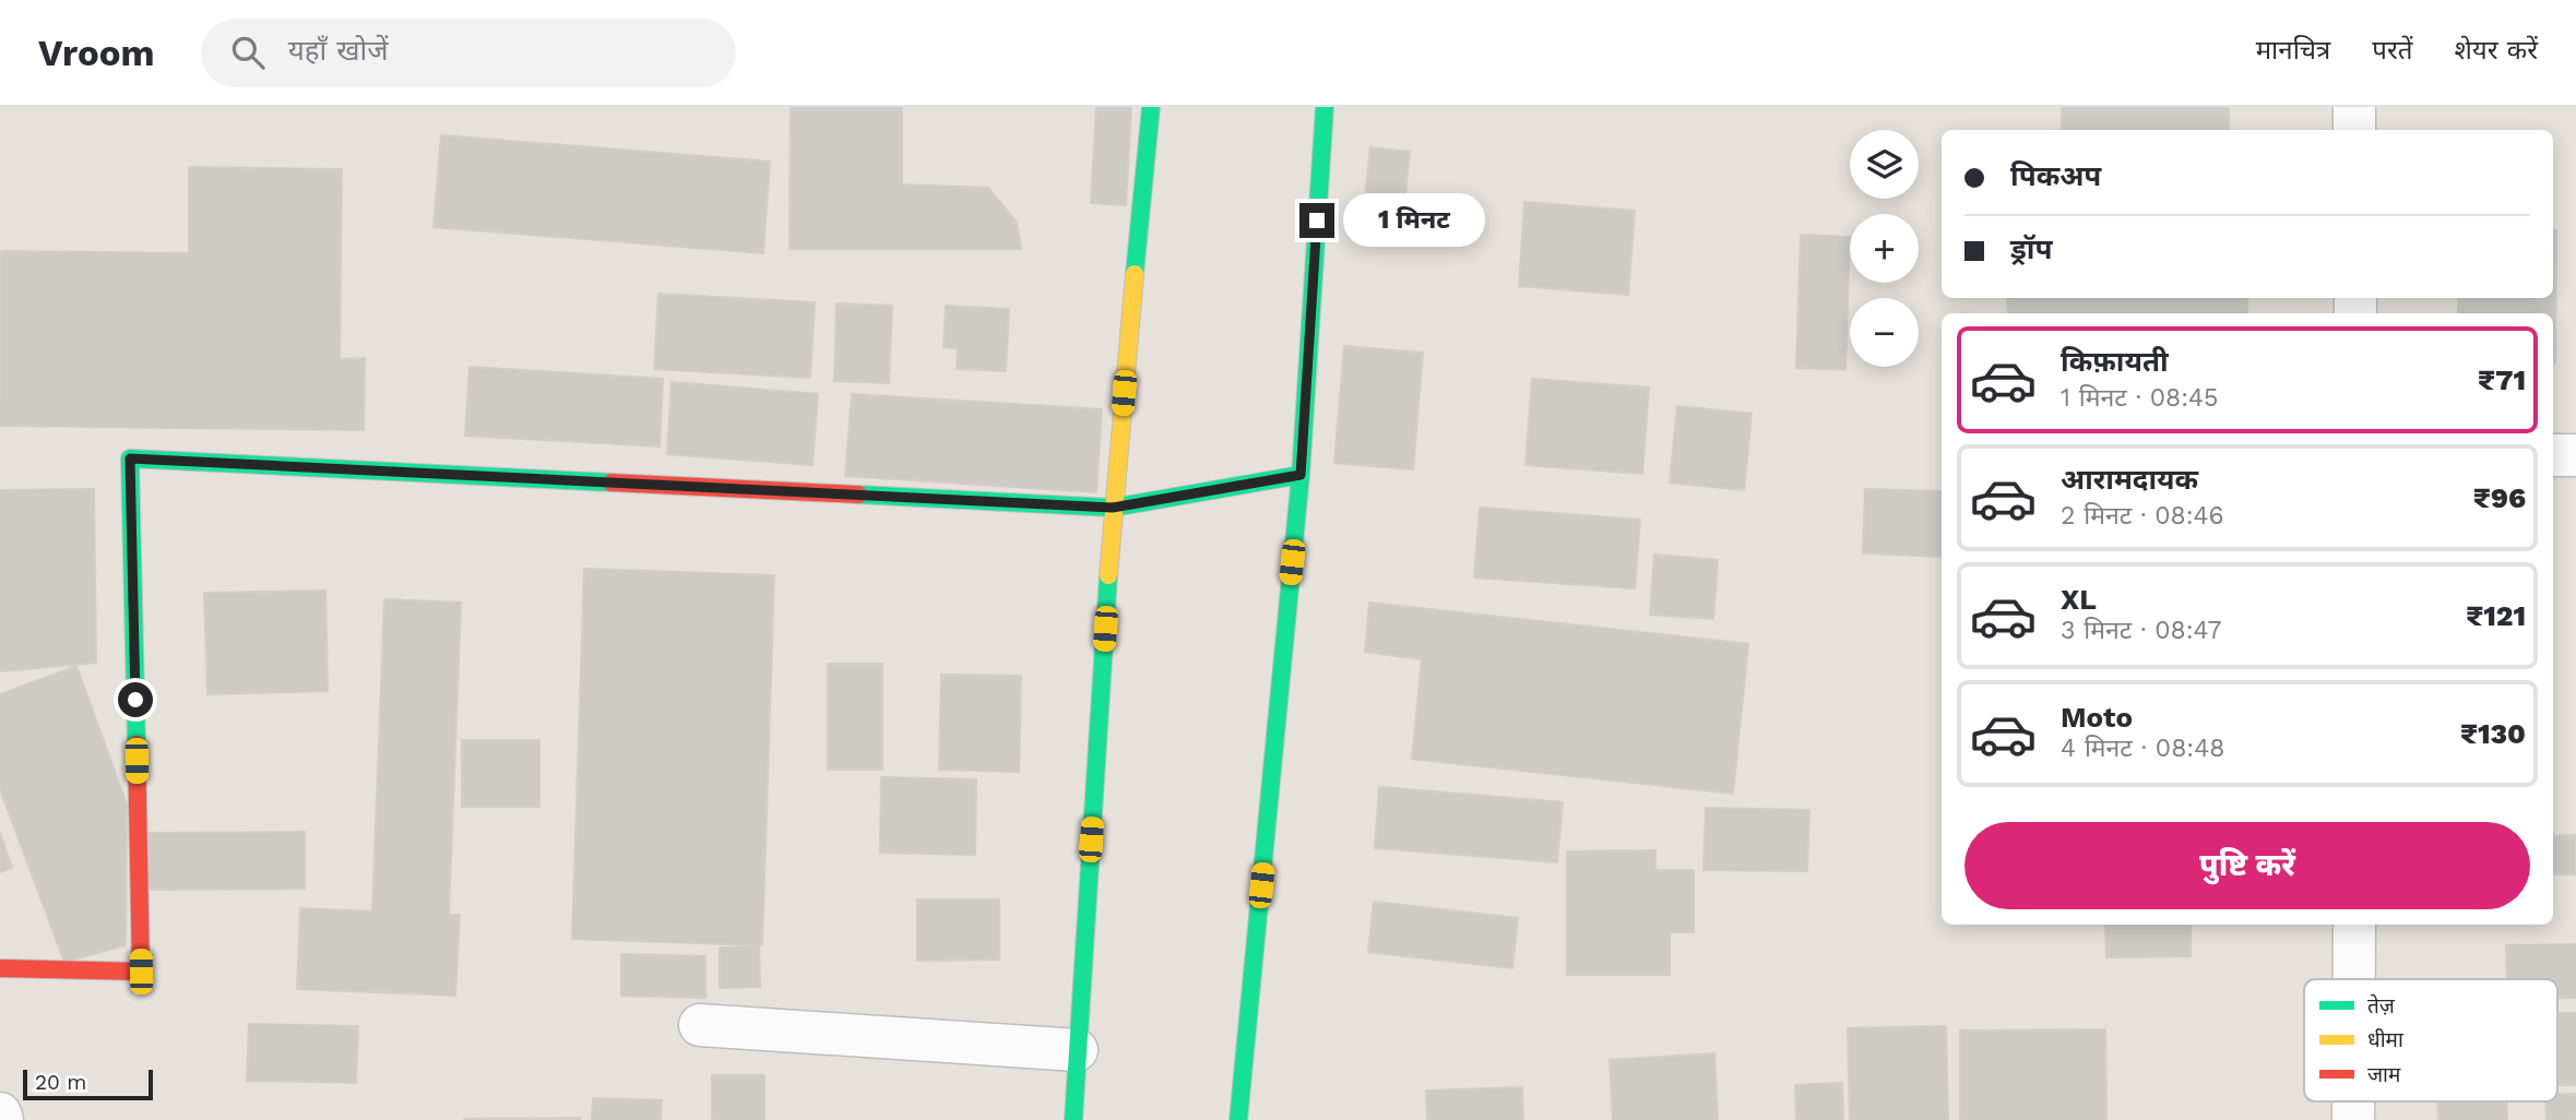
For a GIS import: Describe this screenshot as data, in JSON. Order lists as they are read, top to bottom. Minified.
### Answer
{"legend":["तेज़","धीमा","जाम"],"scale_bar":"20 m","page":{"header":"Vroom","search":"यहाँ खोजें","nav":["मानचित्र","परतें","शेयर करें"],"map_buttons":["+","−"],"banner":["पिकअप","ड्रॉप"],"bubble":"1 मिनट","list":[{"name":"किफ़ायती","note":"1 मिनट · 08:45","value":"₹71"},{"name":"आरामदायक","note":"2 मिनट · 08:46","value":"₹96"},{"name":"XL","note":"3 मिनट · 08:47","value":"₹121"},{"name":"Moto","note":"4 मिनट · 08:48","value":"₹130"}],"buttons":"पुष्टि करें","scale":"20 m"}}
